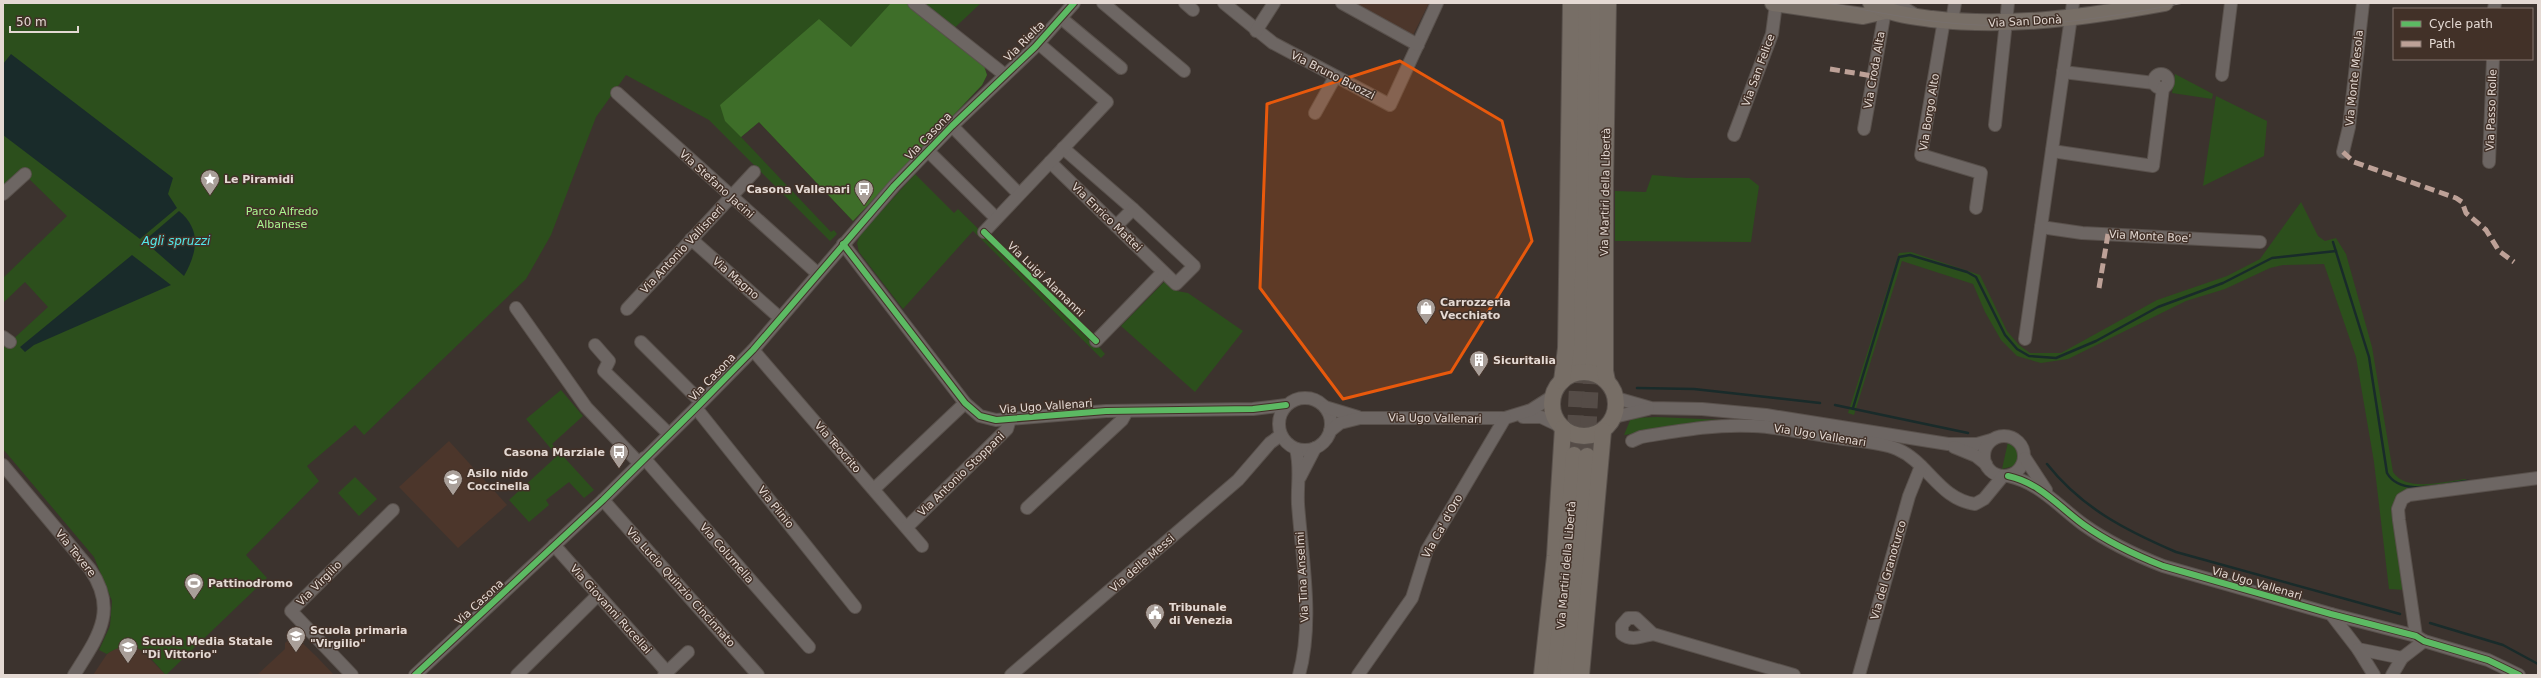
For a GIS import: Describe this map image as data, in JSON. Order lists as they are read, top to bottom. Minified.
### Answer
{"streets":{"main road":["Via San Donà","Via Martiri della Libertà"],"street":["Via Rielta","Via San Felice","Via Croda Alta","Via Bruno Buozzi","Via Monte Mesola","Via Passo Rolle","Via Borgo Alto","Via Casona","Via Stefano Jacini","Via Enrico Mattei","Via Monte Boe'","Via Antonio Vallisneri","Via Magno","Via Ugo Vallenari","Via Teocrito","Via Antonio Stoppani","Via Plinio","Via Ca' d'Oro","Via Tevere","Via Columella","Via delle Messi","Via del Granoturco","Via Tina Anselmi","Via Virgilio","Via Lucio Quinzio Cincinnato","Via Giovanni Rucellai"],"cycle path":["Via Luigi Alamanni"]},"crossings":[["Via San Donà","Via San Felice"],["Via San Donà","Via Croda Alta"],["Via San Donà","Via Borgo Alto"],["Via Rielta","Via Casona"],["Via Casona","Via Stefano Jacini"],["Via Casona","Via Magno"],["Via Casona","Via Ugo Vallenari"],["Via Casona","Via Teocrito"],["Via Casona","Via Plinio"],["Via Casona","Via Columella"],["Via Casona","Via Lucio Quinzio Cincinnato"],["Via Casona","Via Giovanni Rucellai"],["Via Stefano Jacini","Via Antonio Vallisneri"],["Via Martiri della Libertà","Via Ugo Vallenari"],["Via Antonio Vallisneri","Via Magno"],["Via Ugo Vallenari","Via Antonio Stoppani"],["Via Ugo Vallenari","Via Ca' d'Oro"],["Via Ugo Vallenari","Via delle Messi"],["Via Ugo Vallenari","Via del Granoturco"],["Via Ugo Vallenari","Via Tina Anselmi"],["Via Teocrito","Via Antonio Stoppani"],["Via delle Messi","Via Tina Anselmi"]],"water":["Agli spruzzi"],"parks":["Parco Alfredo Albanese"],"places":{"place":["Le Piramidi"],"bus stop":["Casona Vallenari","Casona Marziale"],"shop":["Carrozzeria Vecchiato"],"building":["Sicuritalia"],"school or university":["Asilo nido Coccinella","Scuola primaria \"Virgilio\"","Scuola Media Statale \"Di Vittorio\""],"sports":["Pattinodromo"],"public building":["Tribunale di Venezia"]},"legend":["Cycle path","Path"],"scale_bar":"50 m"}
